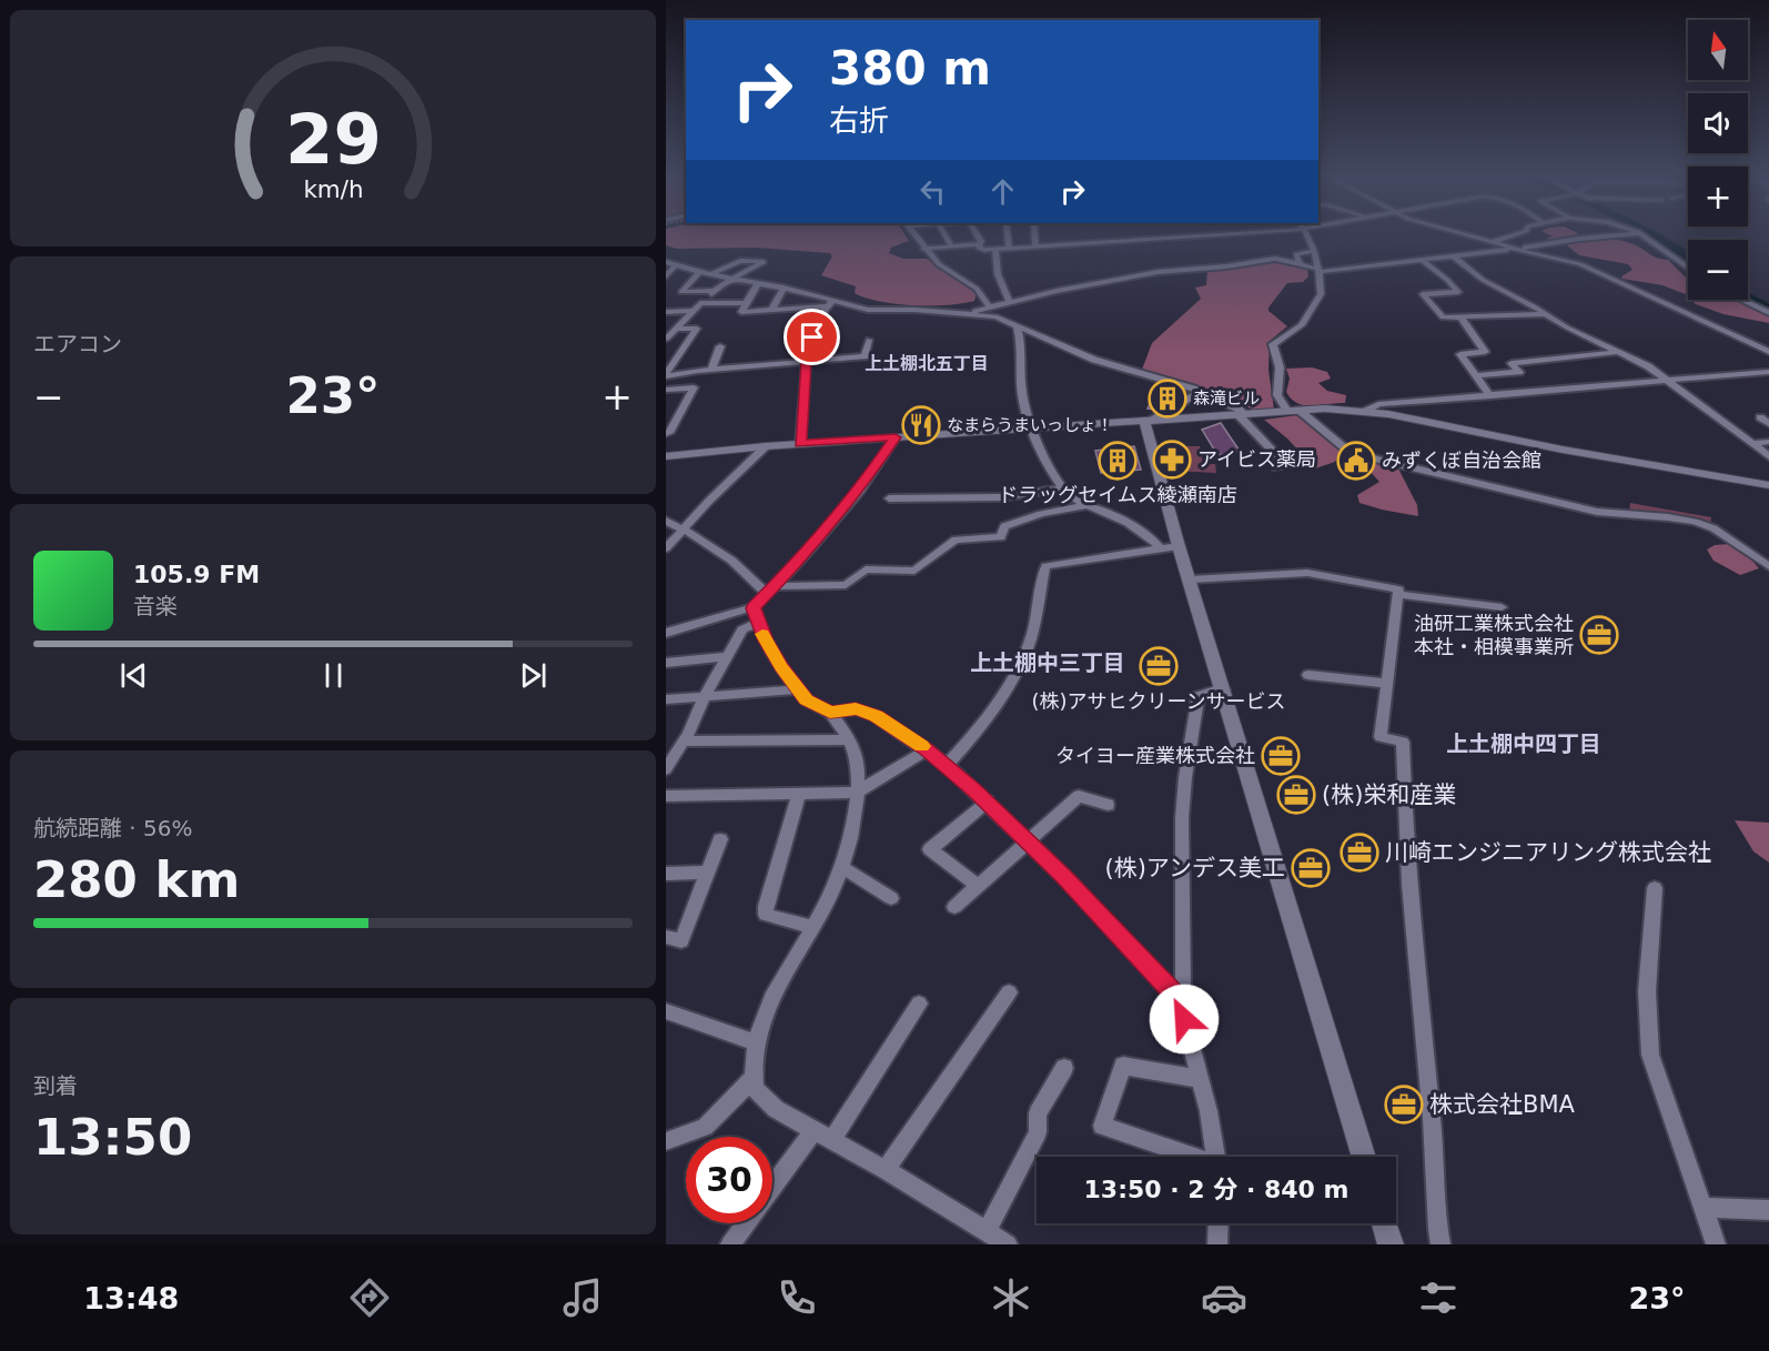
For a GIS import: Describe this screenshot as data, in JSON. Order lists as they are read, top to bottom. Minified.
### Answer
{"districts":["上土棚北五丁目","上土棚中三丁目","上土棚中四丁目"],"places":{"building":["森滝ビル","ドラッグセイムス綾瀬南店"],"restaurant":["なまらうまいっしょ！"],"pharmacy":["アイビス薬局"],"public building":["みずくぼ自治会館"],"office":["油研工業株式会社 本社・相模事業所","(株)アサヒクリーンサービス","タイヨー産業株式会社","(株)栄和産業","川崎エンジニアリング株式会社","(株)アンデス美工","株式会社BMA"]},"north":"top","page":{"map_buttons":["+","−"],"turn":["380 m","右折"],"tile":["エアコン",["航続距離 · 56%","280 km"],["到着","13:50"]],"heat":["−","23°","+"],"song":["105.9 FM","音楽"],"limit":"30","trip":"13:50 · 2 分 · 840 m","tabs":["13:48","23°"],"gauge":["29","km/h"]}}
